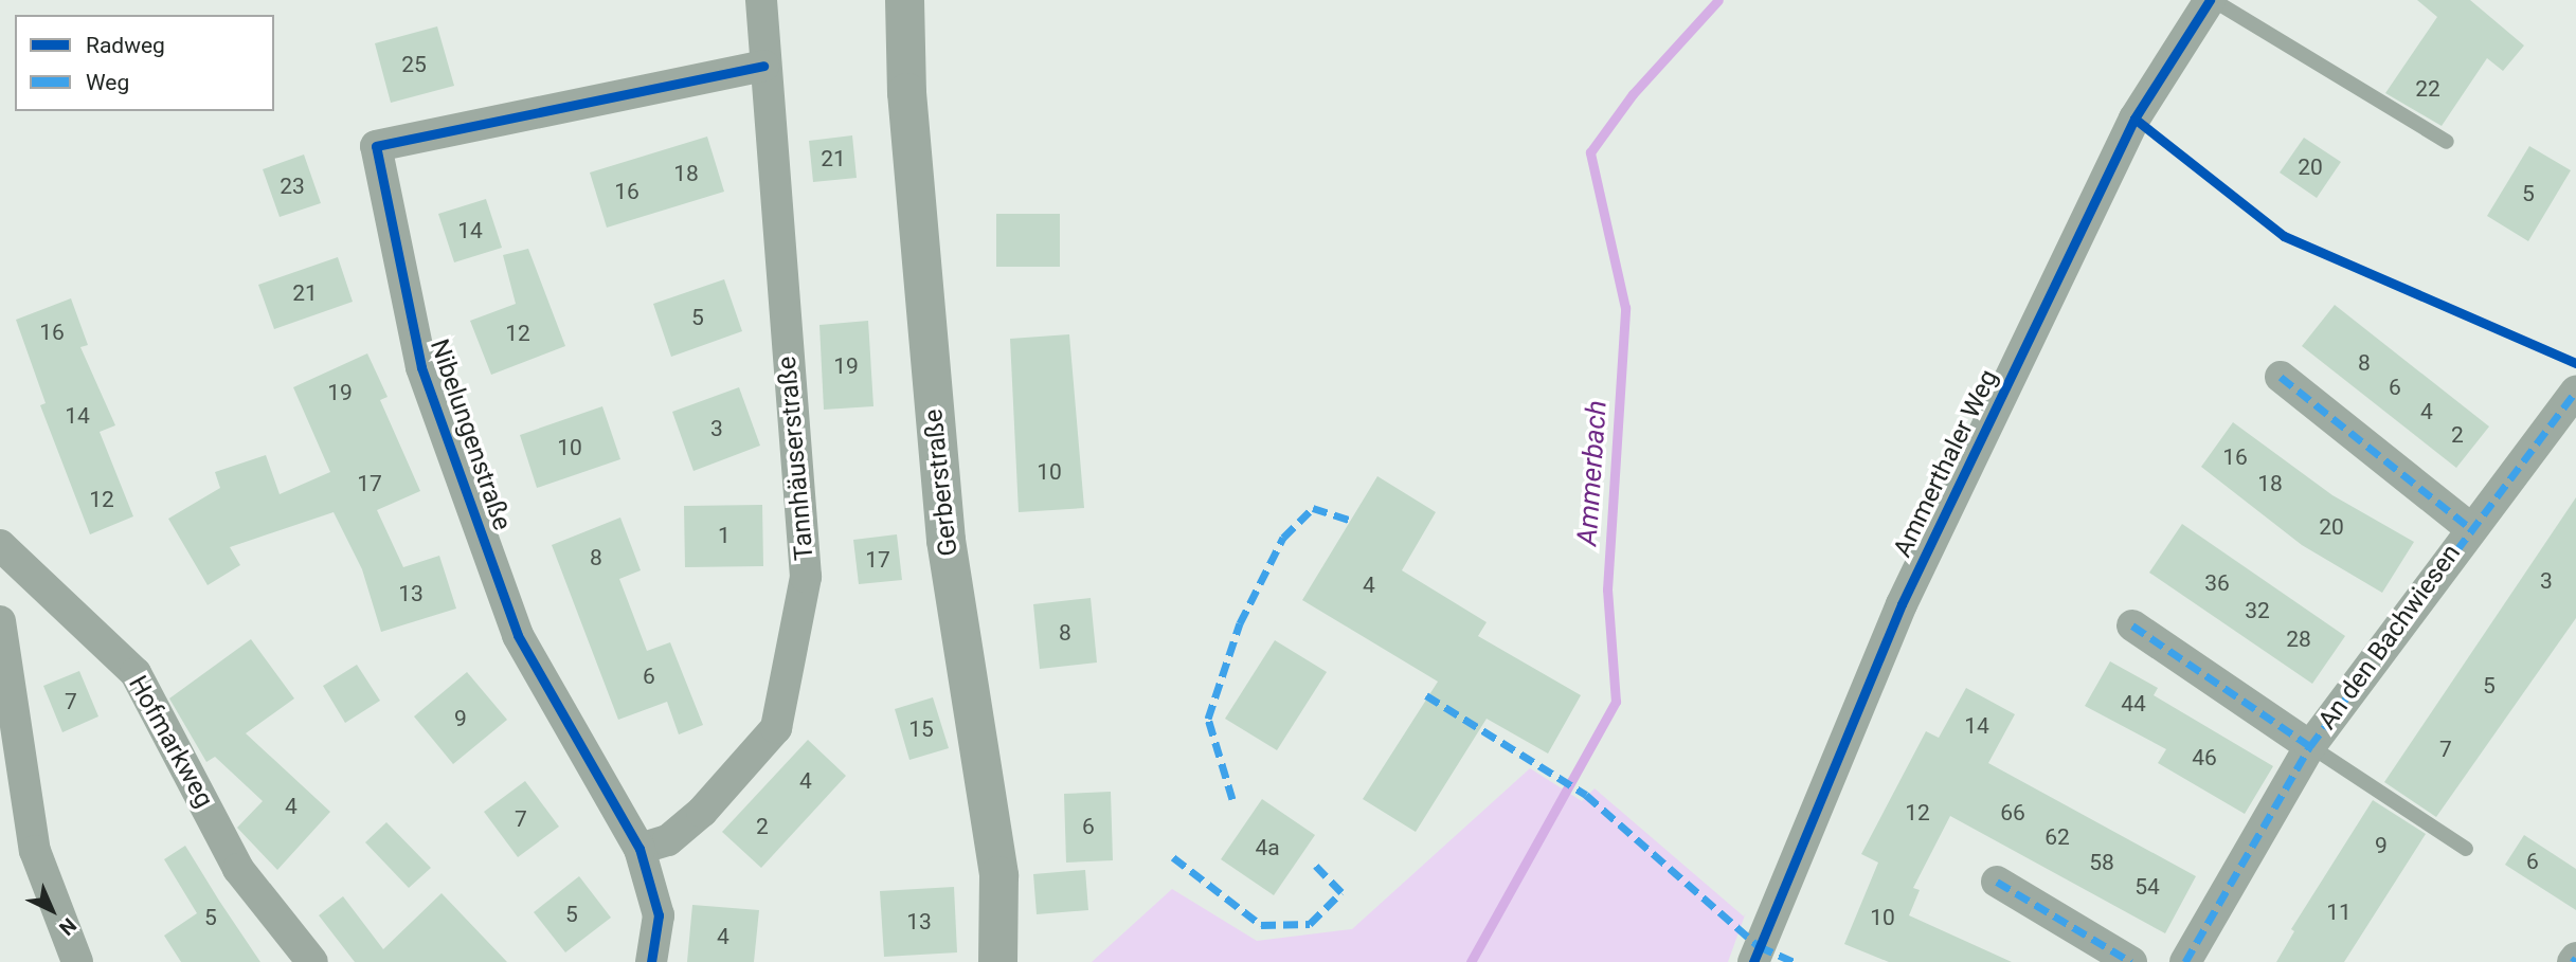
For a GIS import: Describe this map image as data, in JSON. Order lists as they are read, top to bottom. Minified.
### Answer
{"streets":{"street":["Nibelungenstraße","Tannhäuserstraße","Ammerthaler Weg","Gerberstraße","An den Bachwiesen","Hofmarkweg"]},"crossings":[["Nibelungenstraße","Tannhäuserstraße"]],"water":["Ammerbach"],"house_numbers":["25","22","21","20","18","23","16","5","14","21","5","16","12","8","19","6","19","4","14","3","2","10","16","10","17","18","12","20","1","8","17","3","36","4","13","32","8","28","6","5","7","44","9","14","15","7","46","4","4","12","66","7","2","6","62","9","4a","6","58","54","11","5","5","10","13","4"],"legend":["Radweg","Weg"],"north":"bottom right"}
